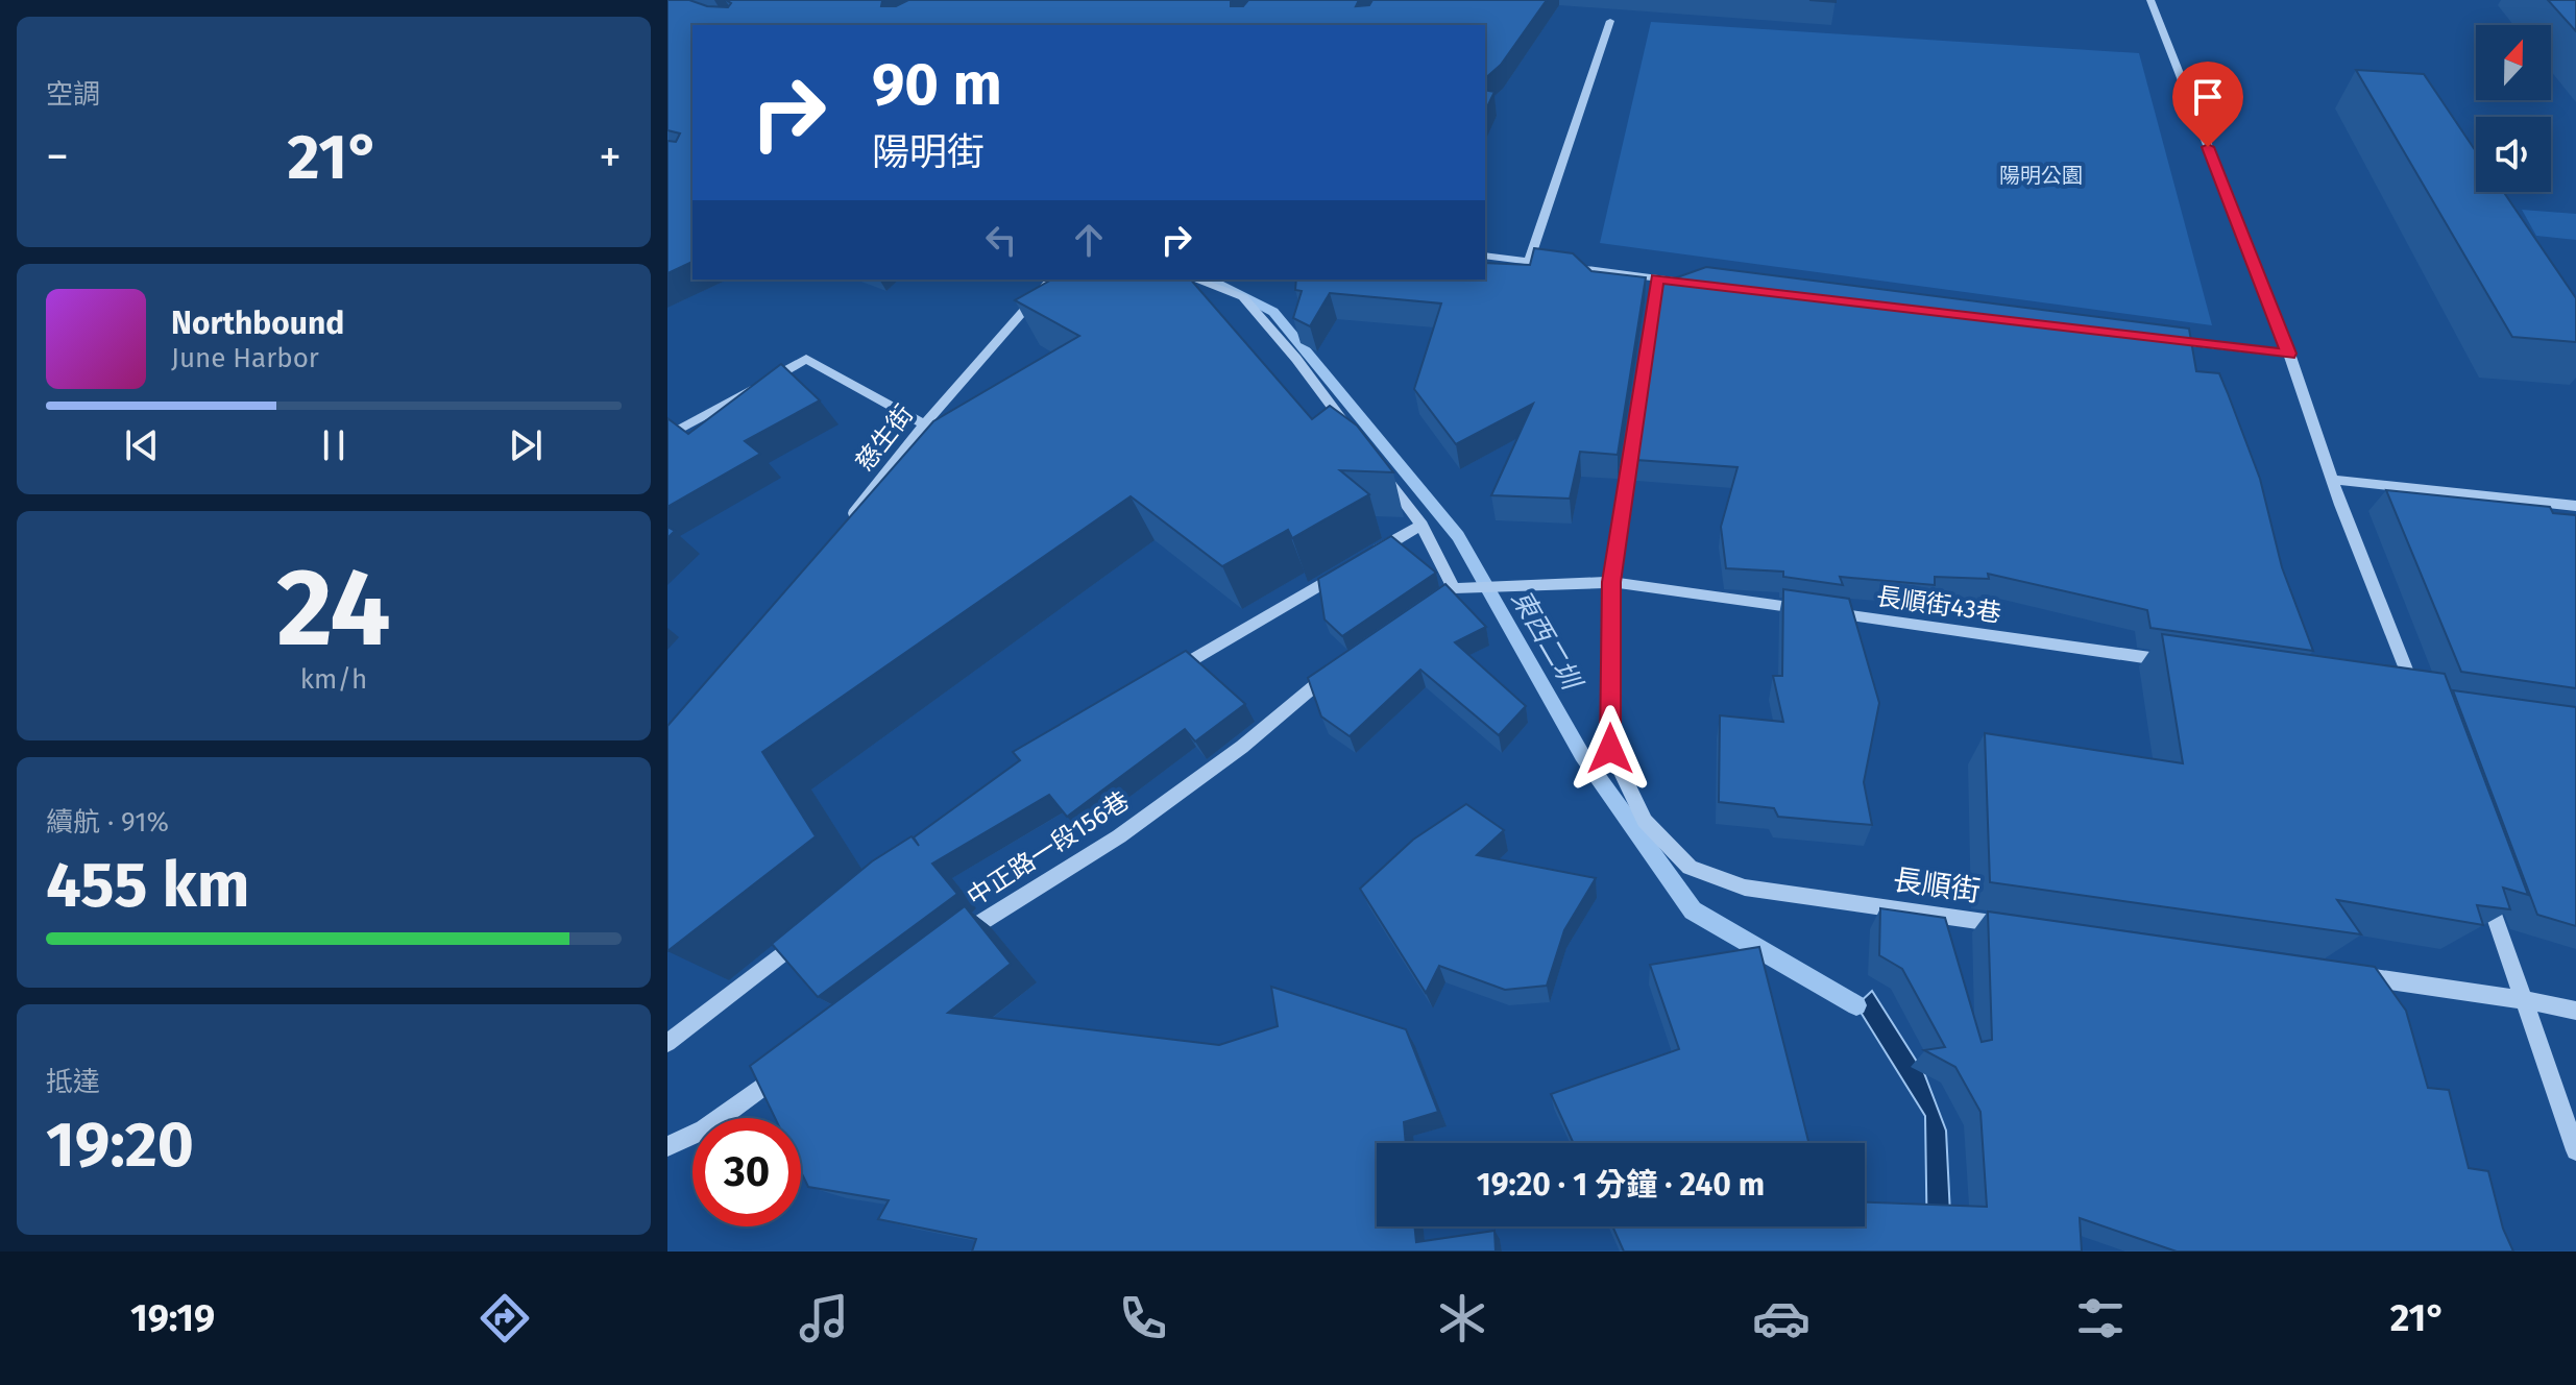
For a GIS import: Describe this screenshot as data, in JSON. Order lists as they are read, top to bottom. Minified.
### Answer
{"streets":{"street":["慈生街","長順街43巷","中正路一段156巷","長順街"]},"water":["東西二圳"],"parks":["陽明公園"],"north":"top","page":{"tile":["空調",["24","km/h"],["續航 · 91%","455 km"],["抵達","19:20"]],"turn":["90 m","陽明街"],"heat":["−","21°","+"],"song":["Northbound","June Harbor"],"limit":"30","trip":"19:20 · 1 分鐘 · 240 m","tabs":["19:19","21°"]}}
